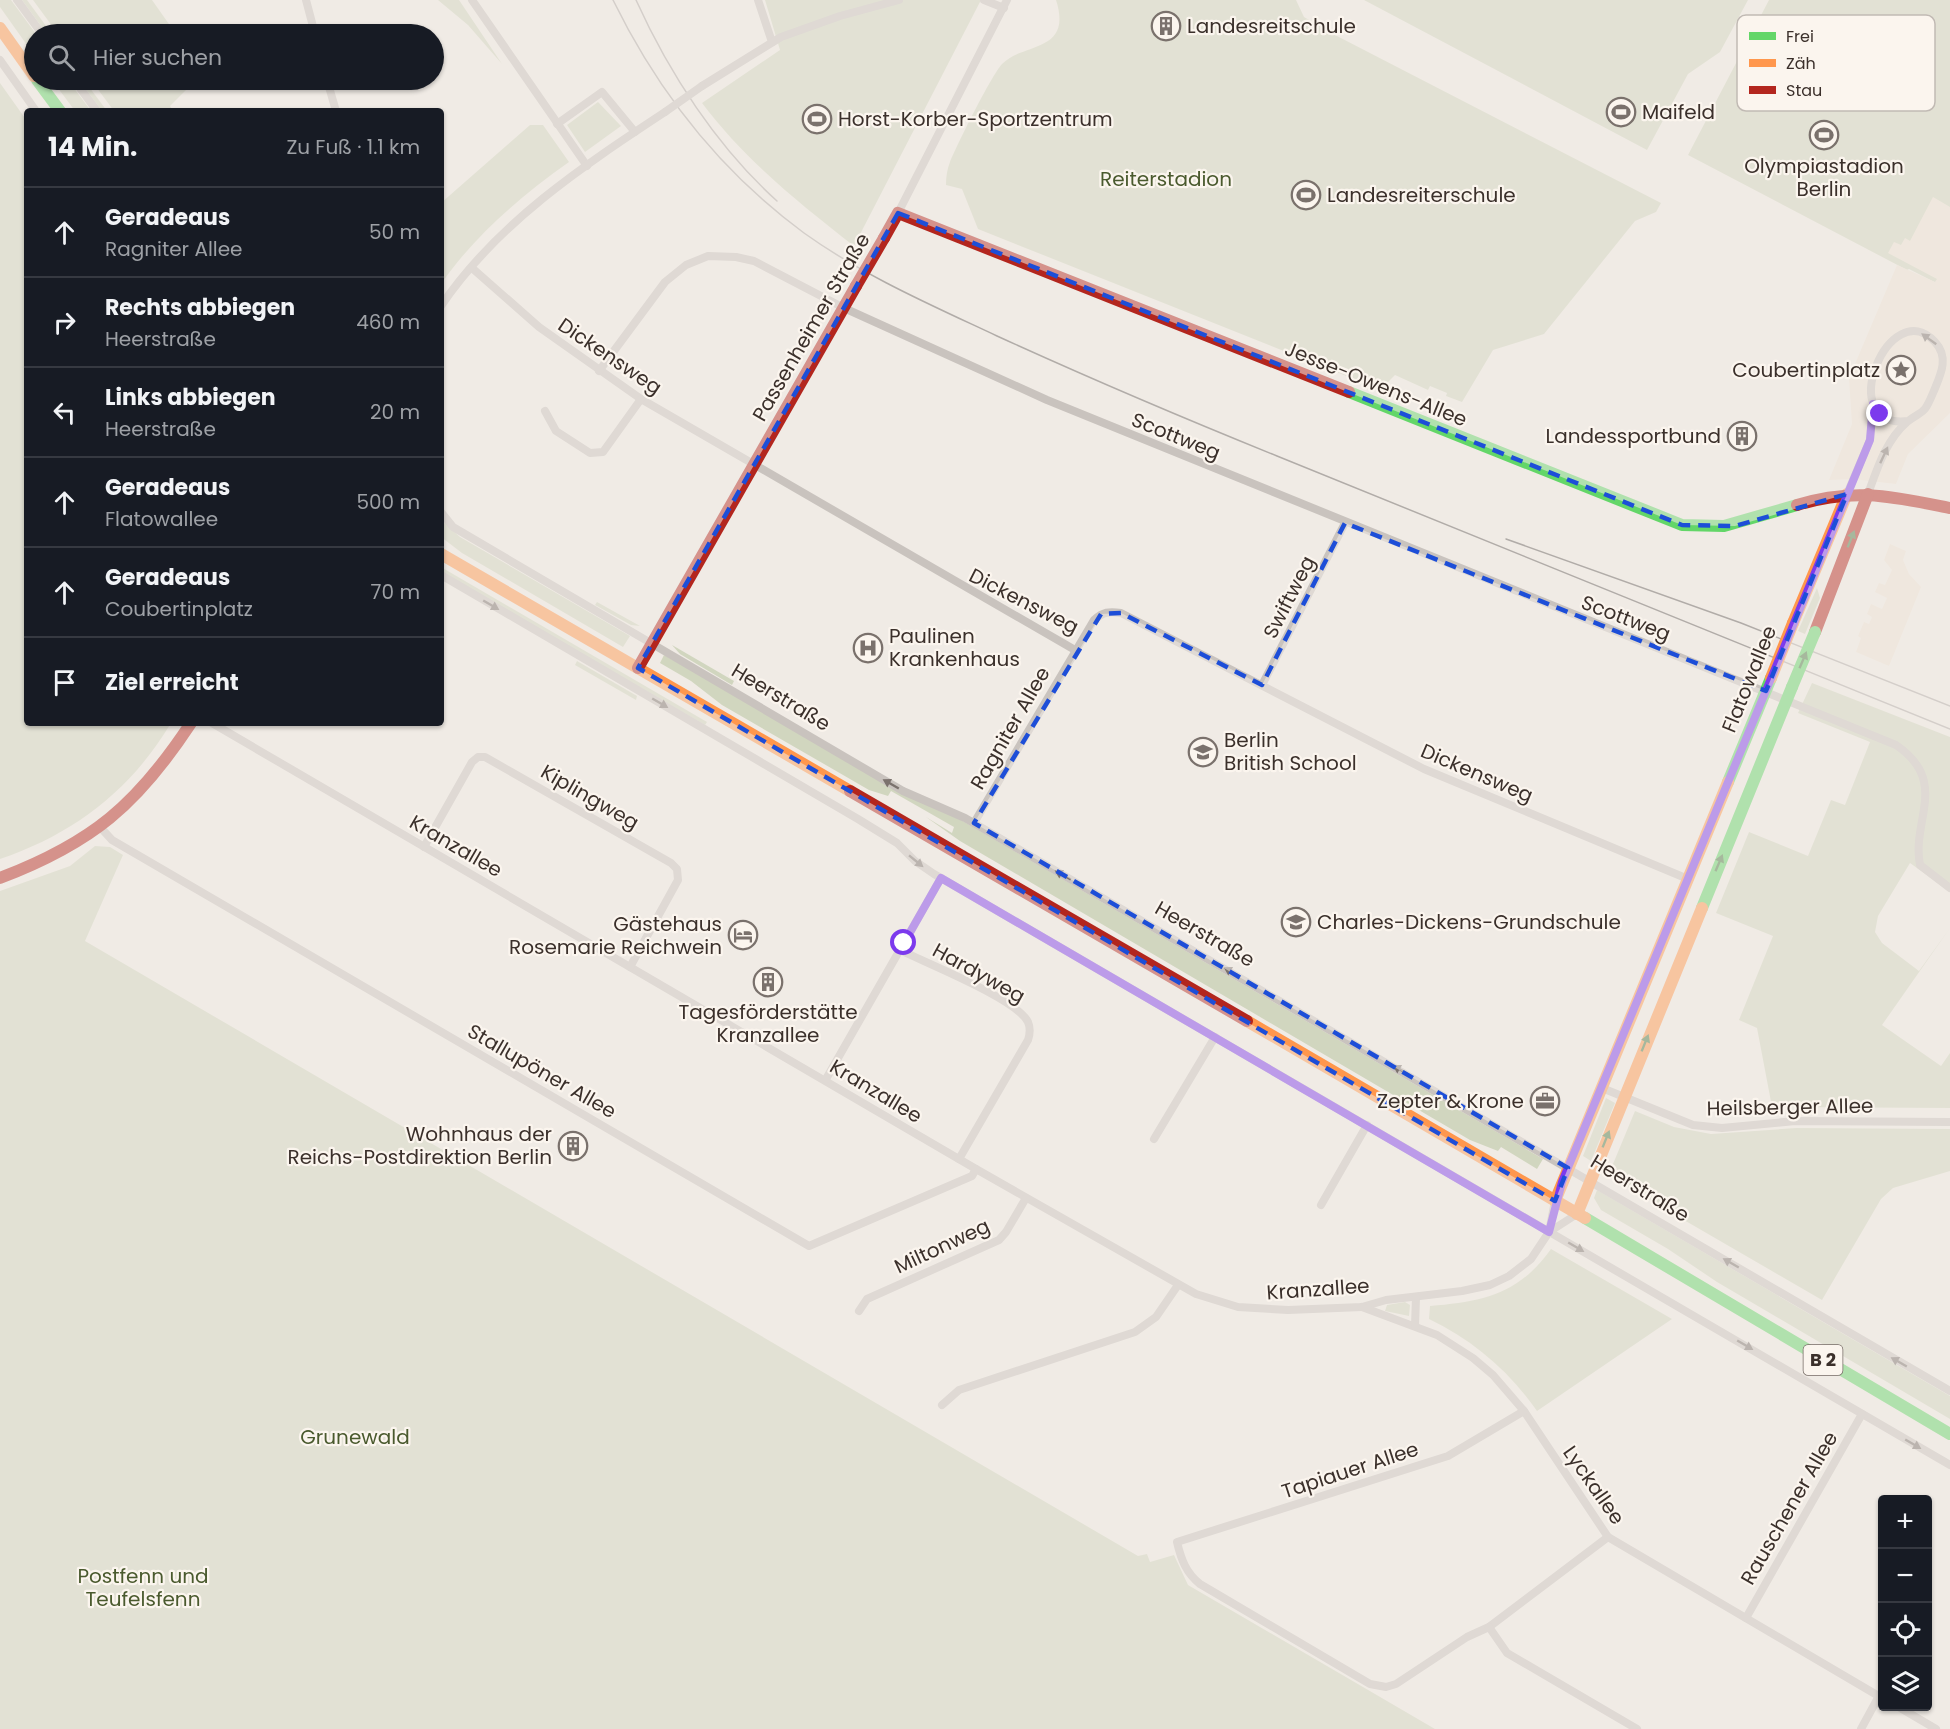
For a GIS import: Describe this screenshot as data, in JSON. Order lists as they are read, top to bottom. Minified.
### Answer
{"streets":{"main road":["Passenheimer Straße","Jesse-Owens-Allee","Flatowallee","B 2"],"street":["Dickensweg","Scottweg","Swiftweg","Heerstraße","Ragniter Allee","Kiplingweg","Kranzallee","Hardyweg","Stallupöner Allee","Heilsberger Allee","Miltonweg","Tapiauer Allee","Lyckallee","Rauschener Allee"]},"crossings":[["Passenheimer Straße","Dickensweg"],["Passenheimer Straße","Jesse-Owens-Allee"],["Passenheimer Straße","Scottweg"],["Passenheimer Straße","Heerstraße"],["Passenheimer Straße","B 2"],["Dickensweg","Scottweg"],["Dickensweg","Swiftweg"],["Dickensweg","Flatowallee"],["Dickensweg","Ragniter Allee"],["Jesse-Owens-Allee","Flatowallee"],["Scottweg","Swiftweg"],["Scottweg","Flatowallee"],["Flatowallee","Heerstraße"],["Flatowallee","Heilsberger Allee"],["Flatowallee","B 2"],["Heerstraße","Ragniter Allee"],["Kiplingweg","Kranzallee"],["Kranzallee","Hardyweg"],["Kranzallee","Stallupöner Allee"],["Kranzallee","Miltonweg"],["Kranzallee","Lyckallee"],["Tapiauer Allee","Lyckallee"],["Lyckallee","Rauschener Allee"]],"parks":["Reiterstadion","Grunewald","Postfenn und Teufelsfenn"],"places":{"building":["Landesreitschule","Landessportbund","Tagesförderstätte Kranzallee","Wohnhaus der Reichs-Postdirektion Berlin"],"sports":["Maifeld","Horst-Korber-Sportzentrum","Olympiastadion Berlin","Landesreiterschule"],"place":["Coubertinplatz"],"hospital":["Paulinen Krankenhaus"],"school or university":["Berlin British School","Charles-Dickens-Grundschule"],"hotel":["Gästehaus Rosemarie Reichwein"],"office":["Zepter & Krone"]},"legend":["Frei","Zäh","Stau"],"page":{"search":"Hier suchen","heading":["14 Min.","Zu Fuß · 1.1 km"],"list":[["Geradeaus","Ragniter Allee","50 m"],["Rechts abbiegen","Heerstraße","460 m"],["Links abbiegen","Heerstraße","20 m"],["Geradeaus","Flatowallee","500 m"],["Geradeaus","Coubertinplatz","70 m"],"Ziel erreicht"],"map_buttons":["+","−"]}}
